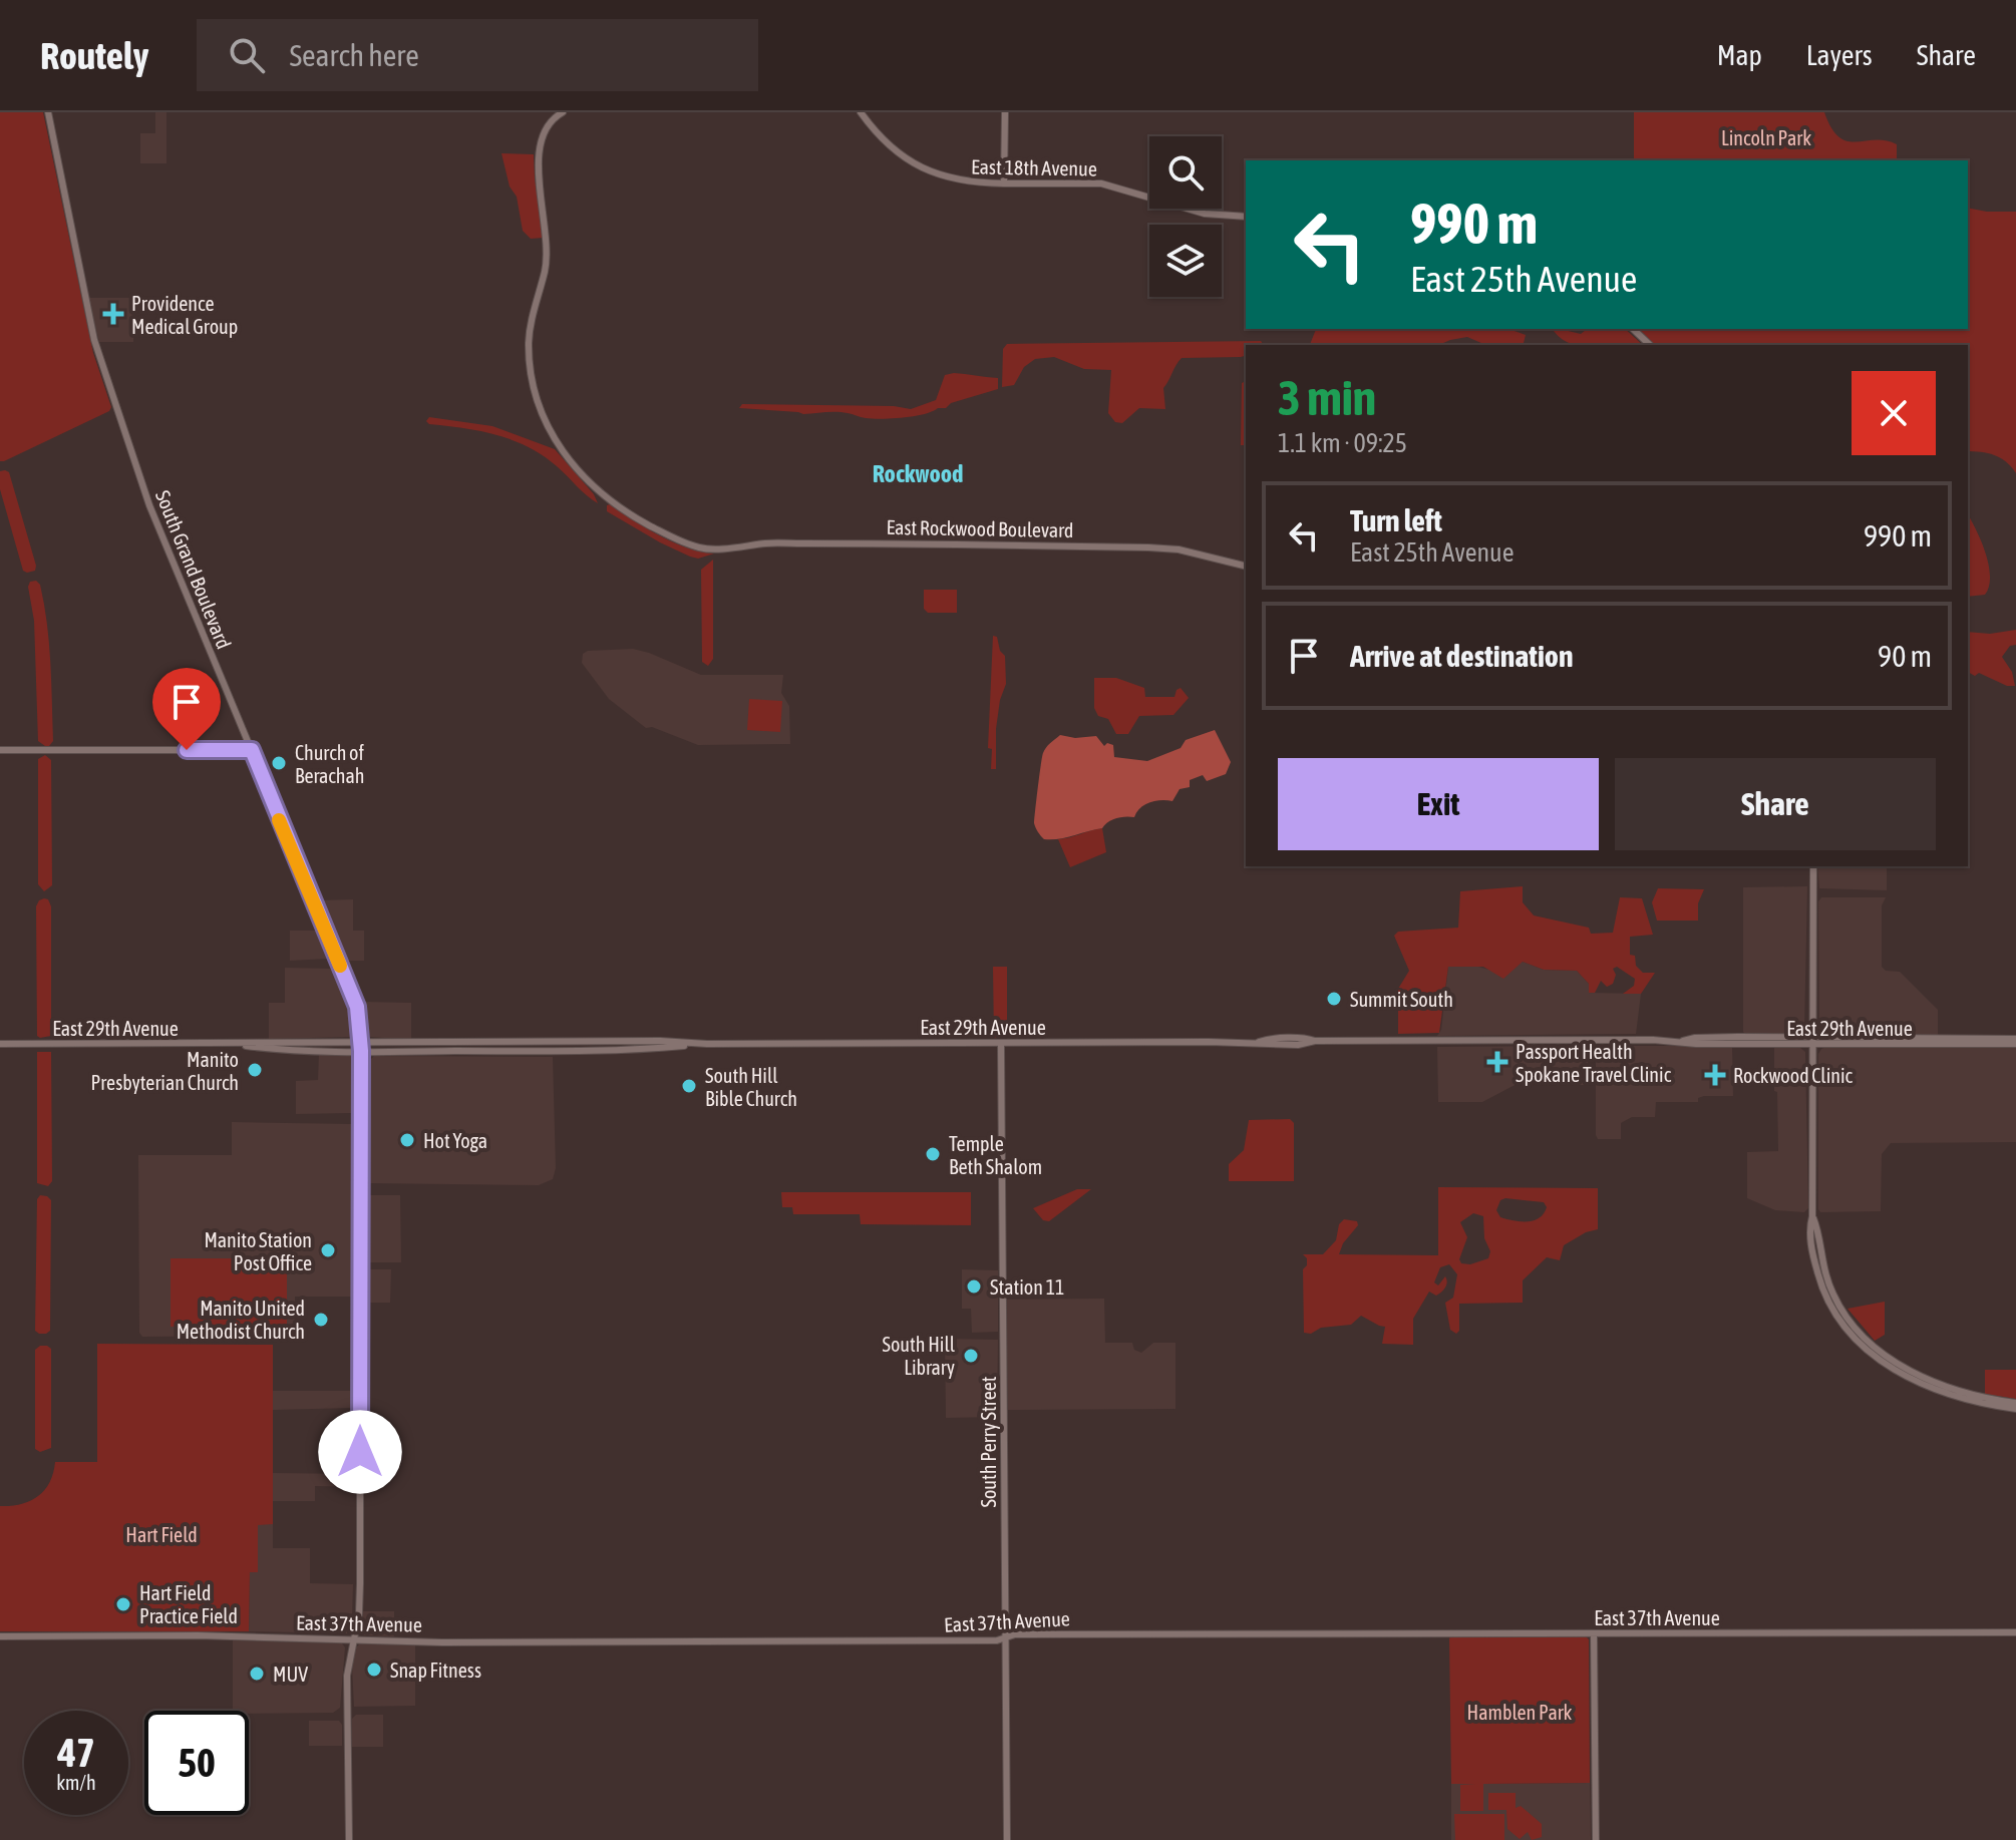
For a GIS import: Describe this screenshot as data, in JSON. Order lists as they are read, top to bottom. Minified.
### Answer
{"streets":{"main road":["East 18th Avenue","East Rockwood Boulevard","South Grand Boulevard","East 29th Avenue","South Perry Street","East 37th Avenue"]},"crossings":[["South Grand Boulevard","East 29th Avenue"],["South Grand Boulevard","East 37th Avenue"],["East 29th Avenue","South Perry Street"],["South Perry Street","East 37th Avenue"]],"districts":["Rockwood"],"parks":["Lincoln Park","Hart Field","Hamblen Park"],"places":{"health":["Providence Medical Group","Passport Health Spokane Travel Clinic","Rockwood Clinic"],"other":["Church of Berachah","Summit South","Manito Presbyterian Church","South Hill Bible Church","Hot Yoga","Temple Beth Shalom","Manito Station Post Office","Station 11","Manito United Methodist Church","South Hill Library","Hart Field Practice Field","Snap Fitness","MUV"]},"page":{"header":"Routely","search":"Search here","nav":["Map","Layers","Share"],"turn":["990 m","East 25th Avenue"],"heading":["3 min","1.1 km · 09:25"],"list":[{"name":"Turn left","note":"East 25th Avenue","value":"990 m"},{"name":"Arrive at destination","value":"90 m"}],"buttons":["Exit","Share"],"speed":"47 km/h","limit":"50"}}
